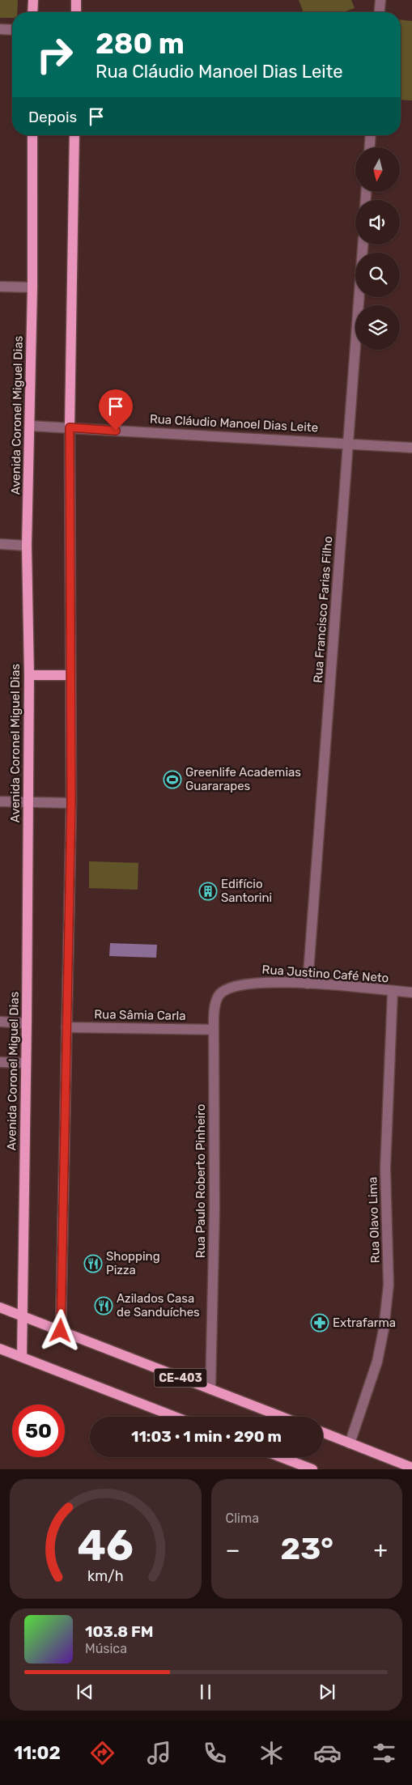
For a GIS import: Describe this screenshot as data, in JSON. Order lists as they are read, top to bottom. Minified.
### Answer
{"streets":{"main road":["Avenida Coronel Miguel Dias","CE-403"],"street":["Rua Cláudio Manoel Dias Leite","Rua Francisco Farias Filho","Rua Justino Café Neto","Rua Sâmia Carla","Rua Paulo Roberto Pinheiro","Rua Olavo Lima"]},"crossings":[["Avenida Coronel Miguel Dias","Rua Cláudio Manoel Dias Leite"],["Avenida Coronel Miguel Dias","CE-403"],["Rua Cláudio Manoel Dias Leite","Rua Francisco Farias Filho"],["Rua Francisco Farias Filho","Rua Justino Café Neto"],["Rua Justino Café Neto","Rua Paulo Roberto Pinheiro"],["Rua Justino Café Neto","Rua Olavo Lima"],["Rua Sâmia Carla","Rua Paulo Roberto Pinheiro"],["Rua Paulo Roberto Pinheiro","CE-403"]],"places":{"sports":["Greenlife Academias Guararapes"],"building":["Edifício Santorini"],"restaurant":["Shopping Pizza","Azilados Casa de Sanduíches"],"pharmacy":["Extrafarma"]},"north":"bottom","page":{"turn":["280 m","Rua Cláudio Manoel Dias Leite"],"then":"Depois","limit":"50","trip":"11:03 · 1 min · 290 m","tile":"Clima","heat":["−","23°","+"],"song":["103.8 FM","Música"],"tabs":"11:02","gauge":["46","km/h"]}}
